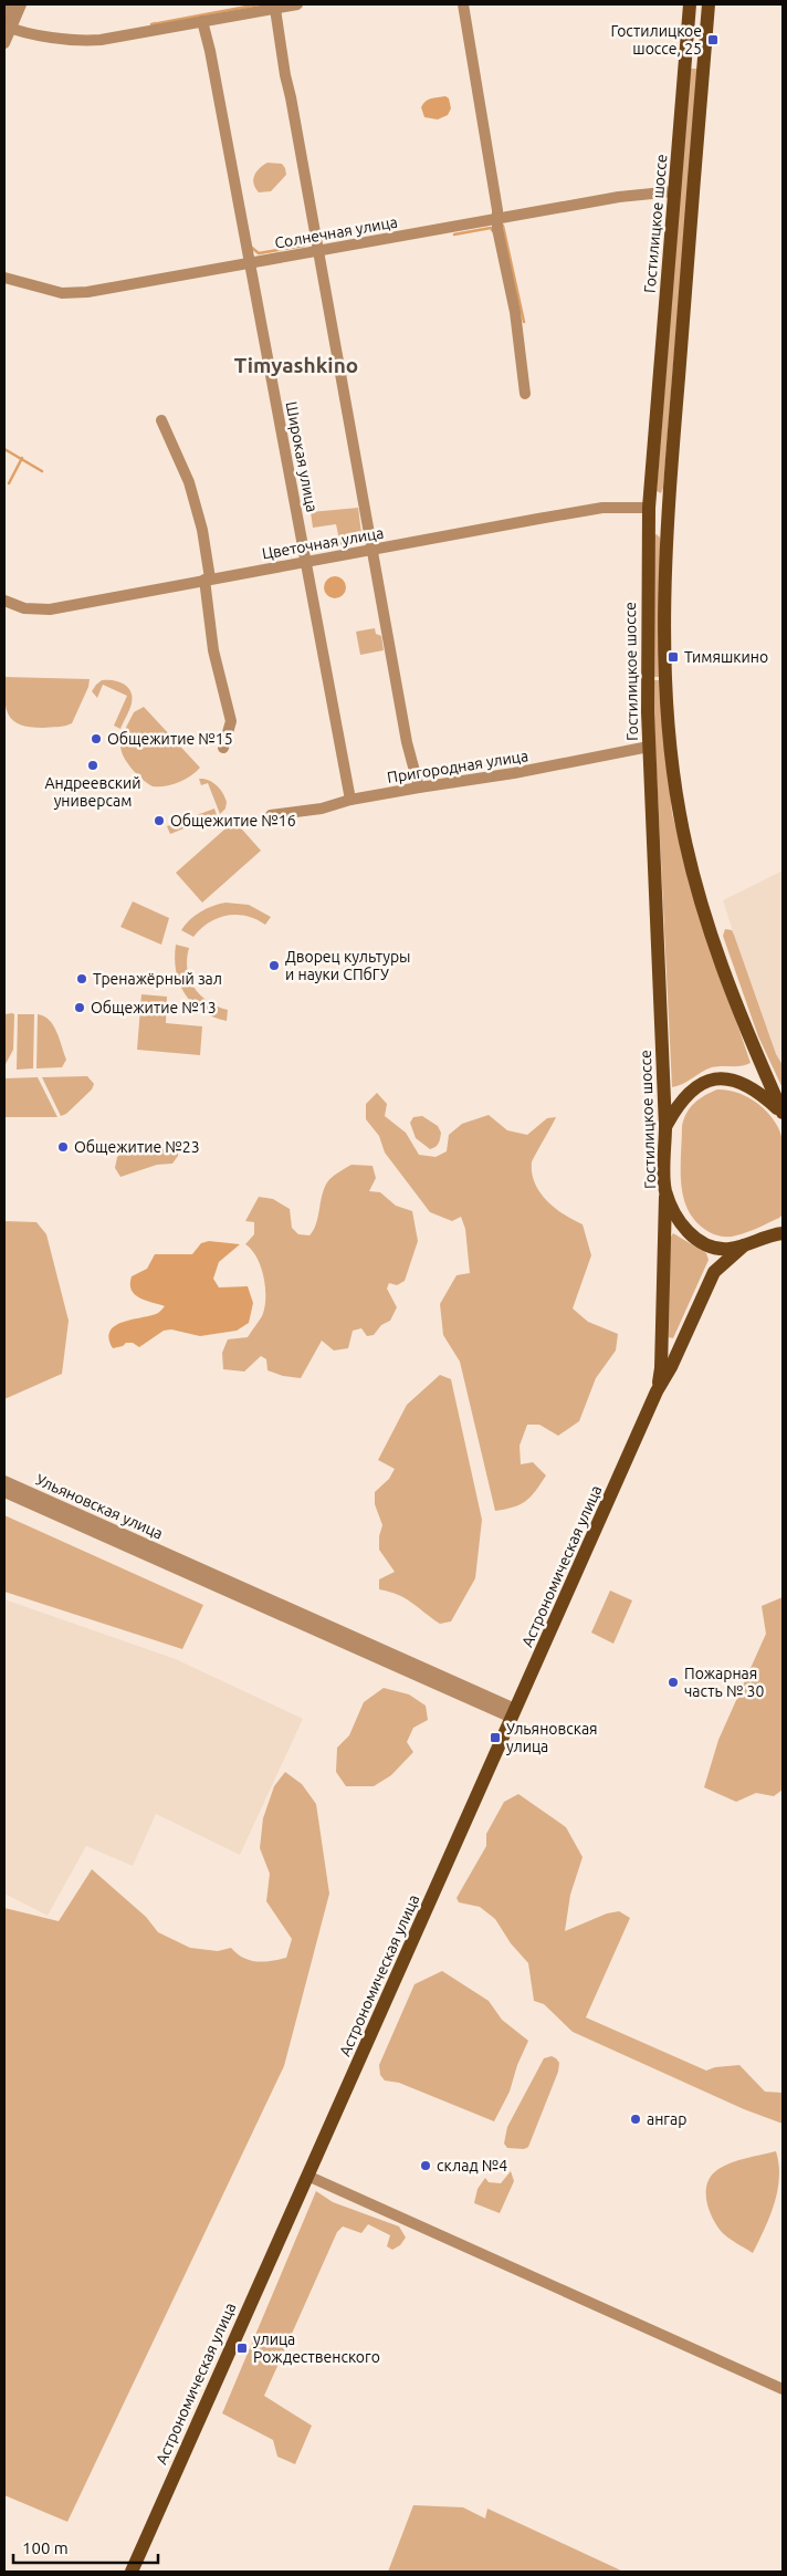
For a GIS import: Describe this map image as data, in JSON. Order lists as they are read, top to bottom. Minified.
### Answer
{"streets":{"main road":["Гостилицкое шоссе","Астрономическая улица"],"street":["Солнечная улица","Широкая улица","Цветочная улица","Пригородная улица","Ульяновская улица"]},"crossings":[["Гостилицкое шоссе","Солнечная улица"],["Гостилицкое шоссе","Цветочная улица"],["Гостилицкое шоссе","Пригородная улица"],["Гостилицкое шоссе","Астрономическая улица"],["Солнечная улица","Широкая улица"],["Широкая улица","Цветочная улица"],["Широкая улица","Пригородная улица"],["Ульяновская улица","Астрономическая улица"]],"districts":["Timyashkino"],"places":{"transit":["Гостилицкое шоссе, 25","Тимяшкино","Ульяновская улица","улица Рождественского"],"other":["Общежитие №15","Андреевский универсам","Общежитие №16","Дворец культуры и науки СПбГУ","Тренажёрный зал","Общежитие №13","Общежитие №23","Пожарная часть № 30","ангар","склад №4"]},"scale_bar":"100 m"}
